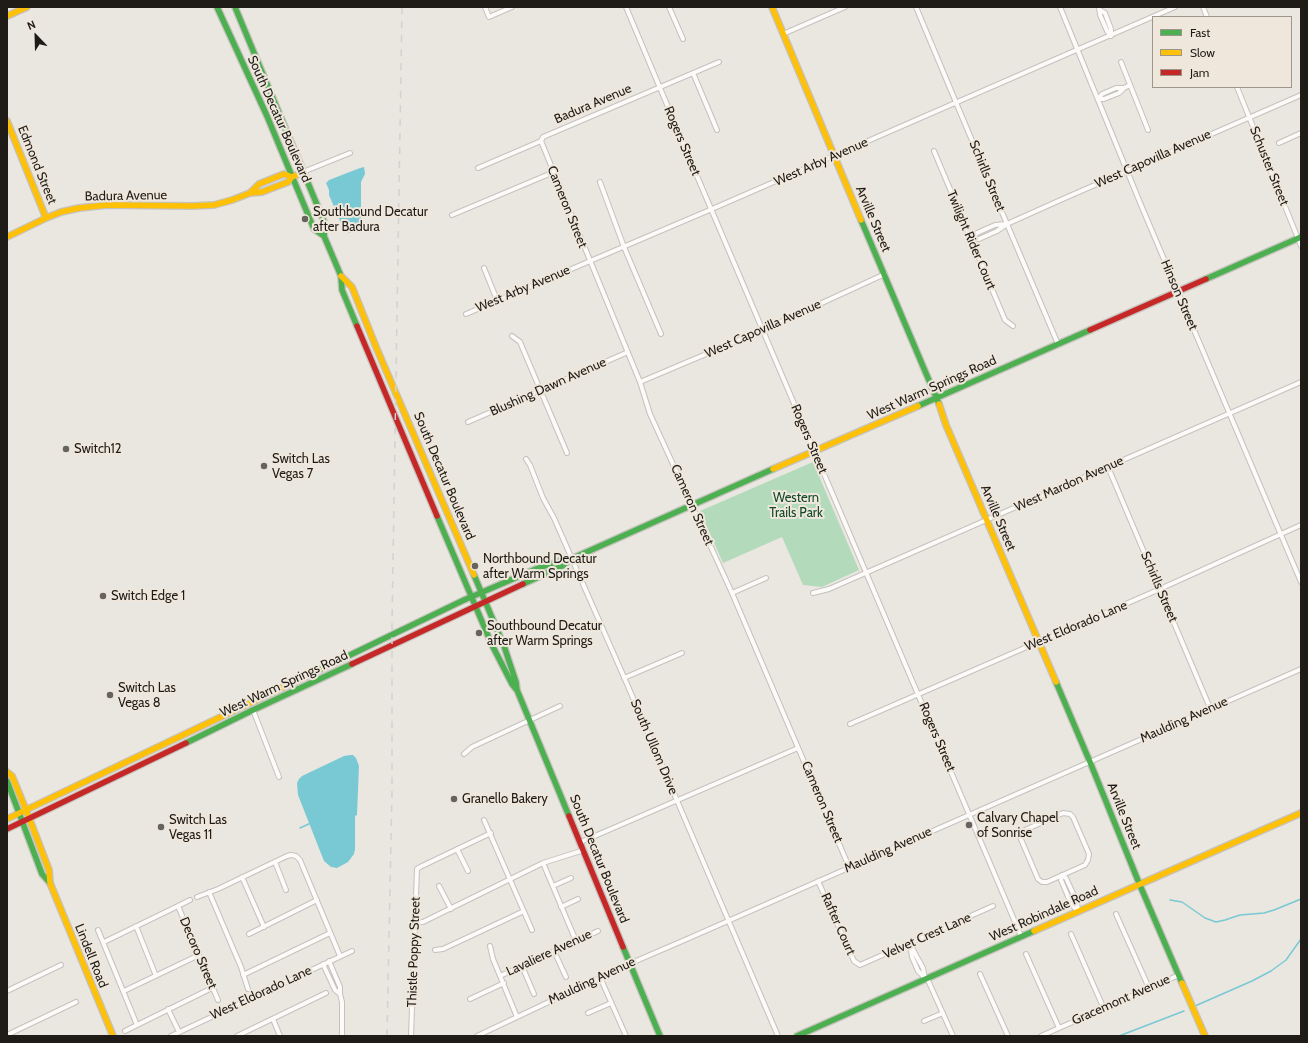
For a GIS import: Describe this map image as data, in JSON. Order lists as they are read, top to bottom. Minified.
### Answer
{"streets":{"main road":["Badura Avenue","South Decatur Boulevard","Edmond Street","Arville Street","West Warm Springs Road","West Robindale Road","Lindell Road"],"street":["Rogers Street","West Capovilla Avenue","West Arby Avenue","Schuster Street","Schirlls Street","Cameron Street","Twilight Rider Court","Hinson Street","Blushing Dawn Avenue","West Mardon Avenue","West Eldorado Lane","Maulding Avenue","South Ullom Drive","Rafter Court","Velvet Crest Lane","Thistle Poppy Street","Decoro Street","Lavaliere Avenue","Gracemont Avenue"]},"crossings":[["Badura Avenue","South Decatur Boulevard"],["Badura Avenue","Rogers Street"],["Badura Avenue","Edmond Street"],["Badura Avenue","Cameron Street"],["South Decatur Boulevard","West Warm Springs Road"],["South Decatur Boulevard","Maulding Avenue"],["Rogers Street","West Capovilla Avenue"],["Rogers Street","West Arby Avenue"],["Rogers Street","West Warm Springs Road"],["Rogers Street","West Mardon Avenue"],["Rogers Street","West Eldorado Lane"],["Rogers Street","Maulding Avenue"],["Rogers Street","West Robindale Road"],["West Capovilla Avenue","Schuster Street"],["West Capovilla Avenue","Schirlls Street"],["West Capovilla Avenue","Cameron Street"],["West Capovilla Avenue","Arville Street"],["West Capovilla Avenue","Twilight Rider Court"],["West Capovilla Avenue","Hinson Street"],["West Arby Avenue","Schirlls Street"],["West Arby Avenue","Cameron Street"],["West Arby Avenue","Arville Street"],["West Arby Avenue","Hinson Street"],["Schuster Street","West Warm Springs Road"],["Schirlls Street","West Warm Springs Road"],["Schirlls Street","West Mardon Avenue"],["Schirlls Street","West Eldorado Lane"],["Schirlls Street","Maulding Avenue"],["Cameron Street","Blushing Dawn Avenue"],["Cameron Street","West Warm Springs Road"],["Cameron Street","Maulding Avenue"],["Arville Street","West Warm Springs Road"],["Arville Street","West Mardon Avenue"],["Arville Street","West Eldorado Lane"],["Arville Street","Maulding Avenue"],["Arville Street","West Robindale Road"],["Arville Street","Gracemont Avenue"],["Hinson Street","West Warm Springs Road"],["Hinson Street","West Mardon Avenue"],["Hinson Street","West Eldorado Lane"],["West Warm Springs Road","South Ullom Drive"],["West Warm Springs Road","Lindell Road"],["Maulding Avenue","South Ullom Drive"],["Maulding Avenue","Rafter Court"],["Rafter Court","Velvet Crest Lane"]],"parks":["Western Trails Park"],"places":["Southbound Decatur after Badura","Switch12","Switch Las Vegas 7","Northbound Decatur after Warm Springs","Switch Edge 1","Southbound Decatur after Warm Springs","Switch Las Vegas 8","Granello Bakery","Calvary Chapel of Sonrise","Switch Las Vegas 11"],"legend":["Fast","Slow","Jam"],"north":"top left"}
